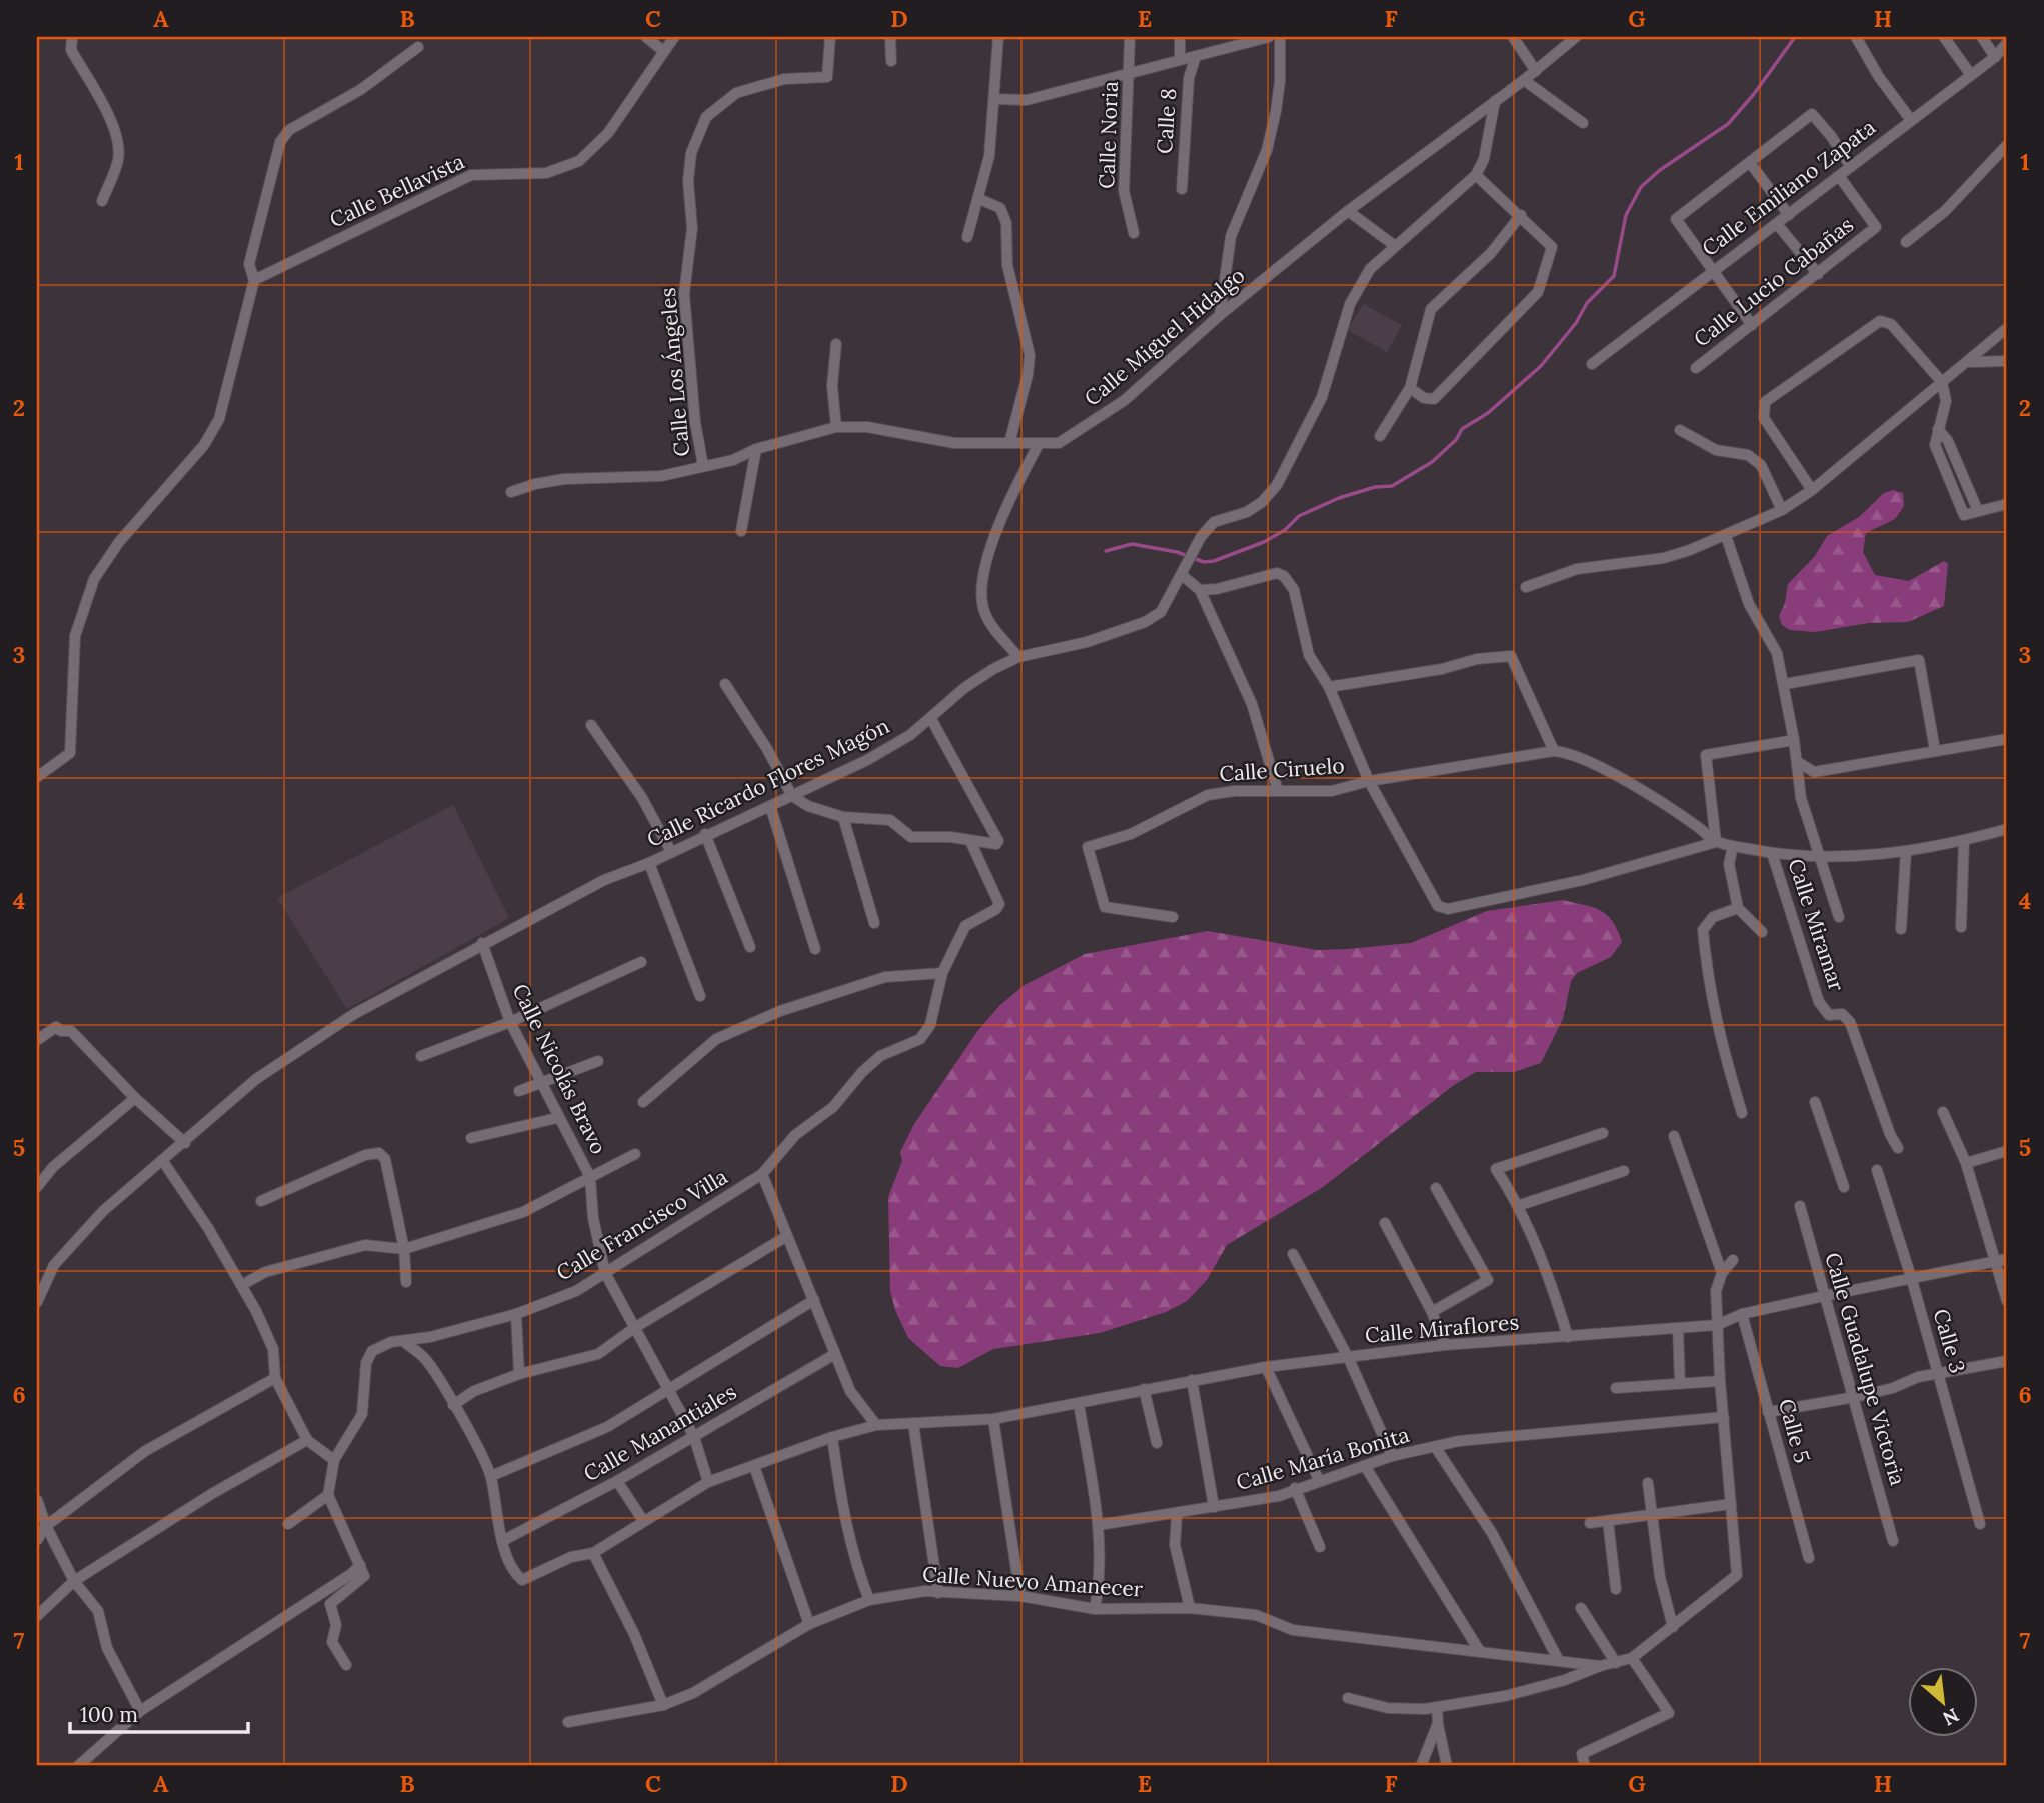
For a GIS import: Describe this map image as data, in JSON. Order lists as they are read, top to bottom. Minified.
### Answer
{"streets":{"street":["Calle 8","Calle Noria","Calle Emiliano Zapata","Calle Bellavista","Calle Lucio Cabañas","Calle Miguel Hidalgo","Calle Los Ángeles","Calle Ciruelo","Calle Ricardo Flores Magón","Calle Miramar","Calle Nicolás Bravo","Calle Francisco Villa","Calle Miraflores","Calle 3","Calle Guadalupe Victoria","Calle 5","Calle Manantiales","Calle María Bonita","Calle Nuevo Amanecer"]},"crossings":[["Calle Emiliano Zapata","Calle Lucio Cabañas"],["Calle Miguel Hidalgo","Calle Los Ángeles"],["Calle Ricardo Flores Magón","Calle Nicolás Bravo"],["Calle Nicolás Bravo","Calle Francisco Villa"],["Calle Nicolás Bravo","Calle Miraflores"],["Calle Nicolás Bravo","Calle Manantiales"],["Calle Miraflores","Calle 3"],["Calle Miraflores","Calle Guadalupe Victoria"],["Calle Miraflores","Calle 5"],["Calle Miraflores","Calle Manantiales"]],"scale_bar":"100 m","north":"bottom right","grid":{"columns":["A","B","C","D","E","F","G","H"],"rows":["1","2","3","4","5","6","7"]}}
